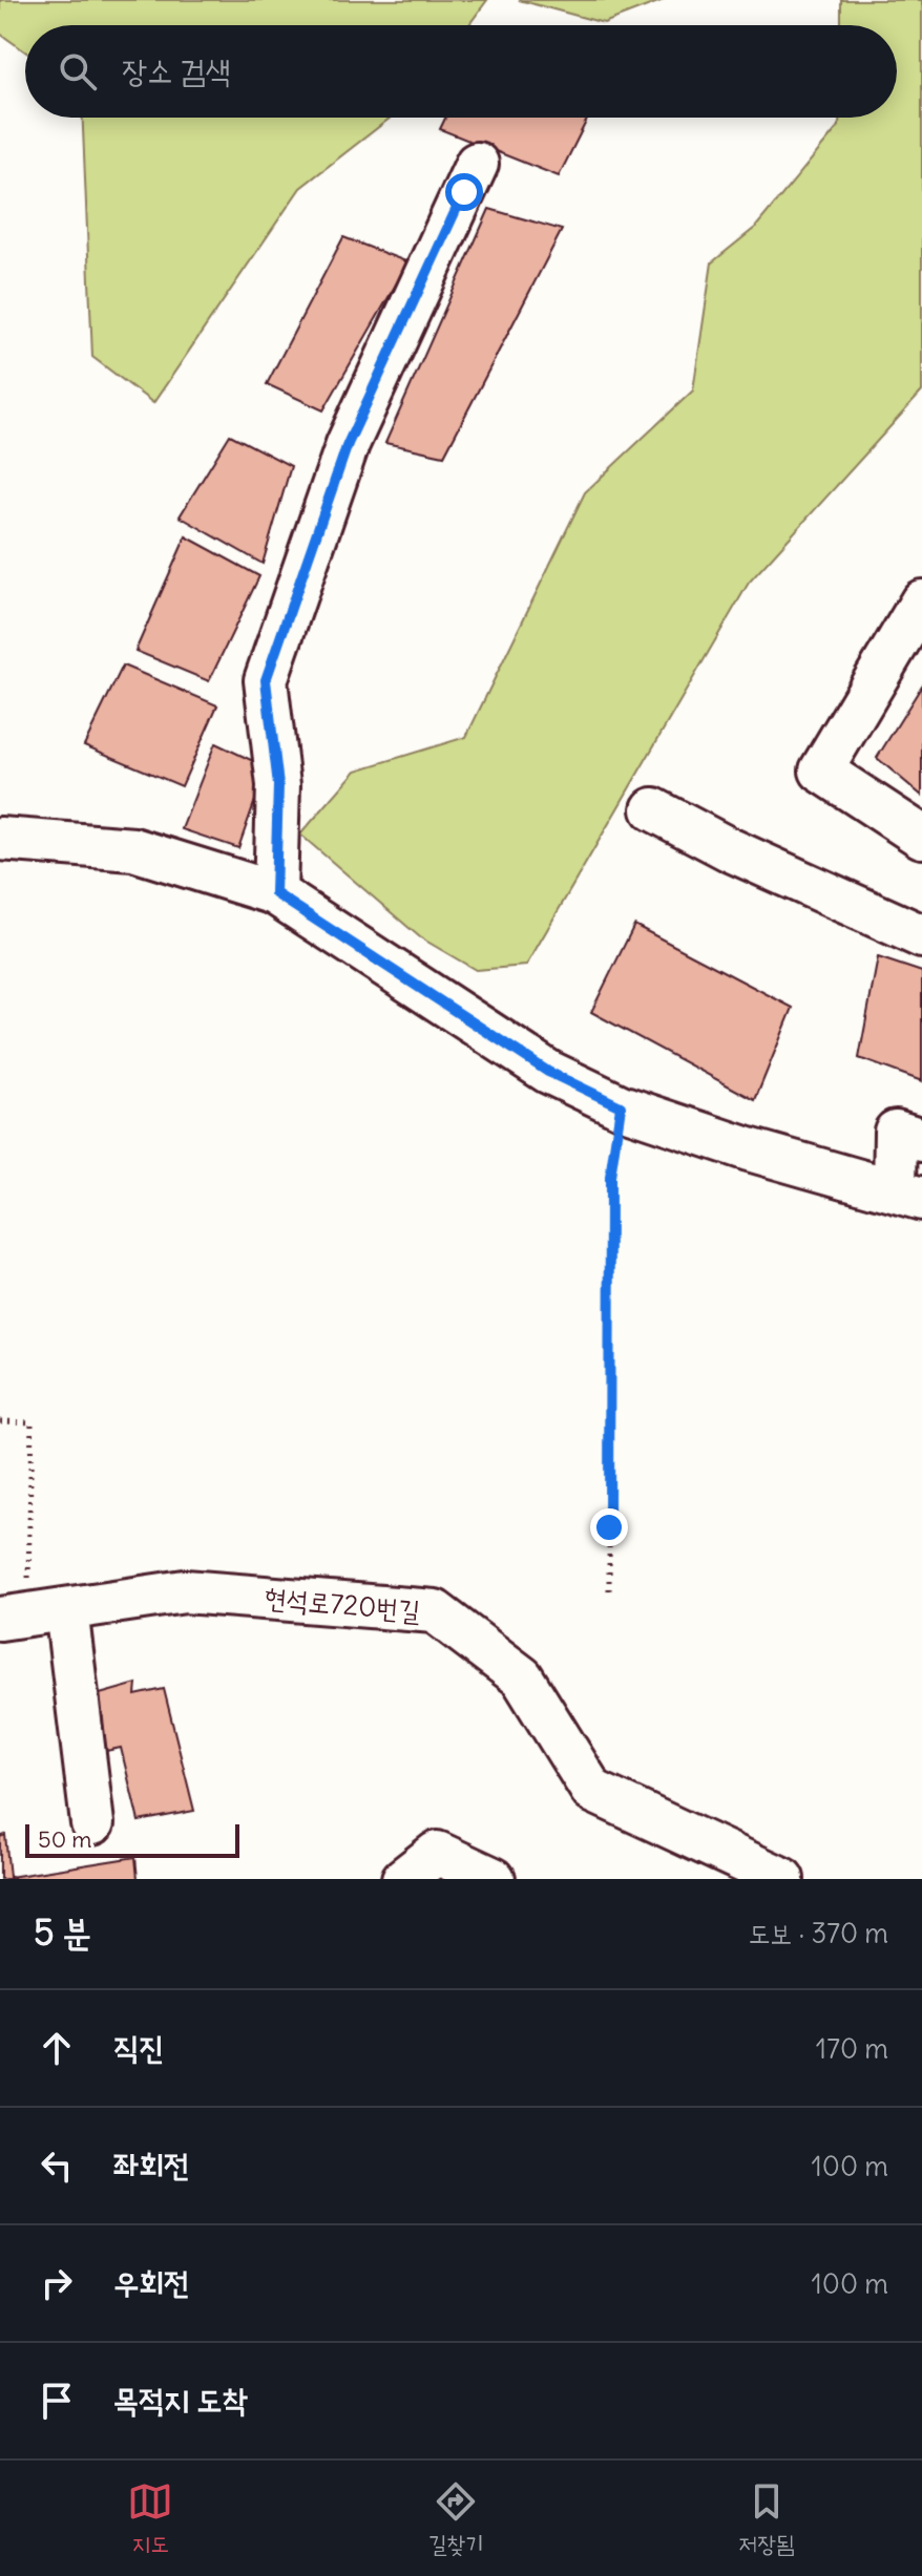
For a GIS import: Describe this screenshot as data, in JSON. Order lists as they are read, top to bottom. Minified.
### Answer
{"streets":{"street":["현석로720번길"]},"scale_bar":"50 m","page":{"search":"장소 검색","scale":"50 m","heading":["5 분","도보 · 370 m"],"list":[["직진","170 m"],["좌회전","100 m"],["우회전","100 m"],"목적지 도착"],"nav":["지도","길찾기","저장됨"]}}
